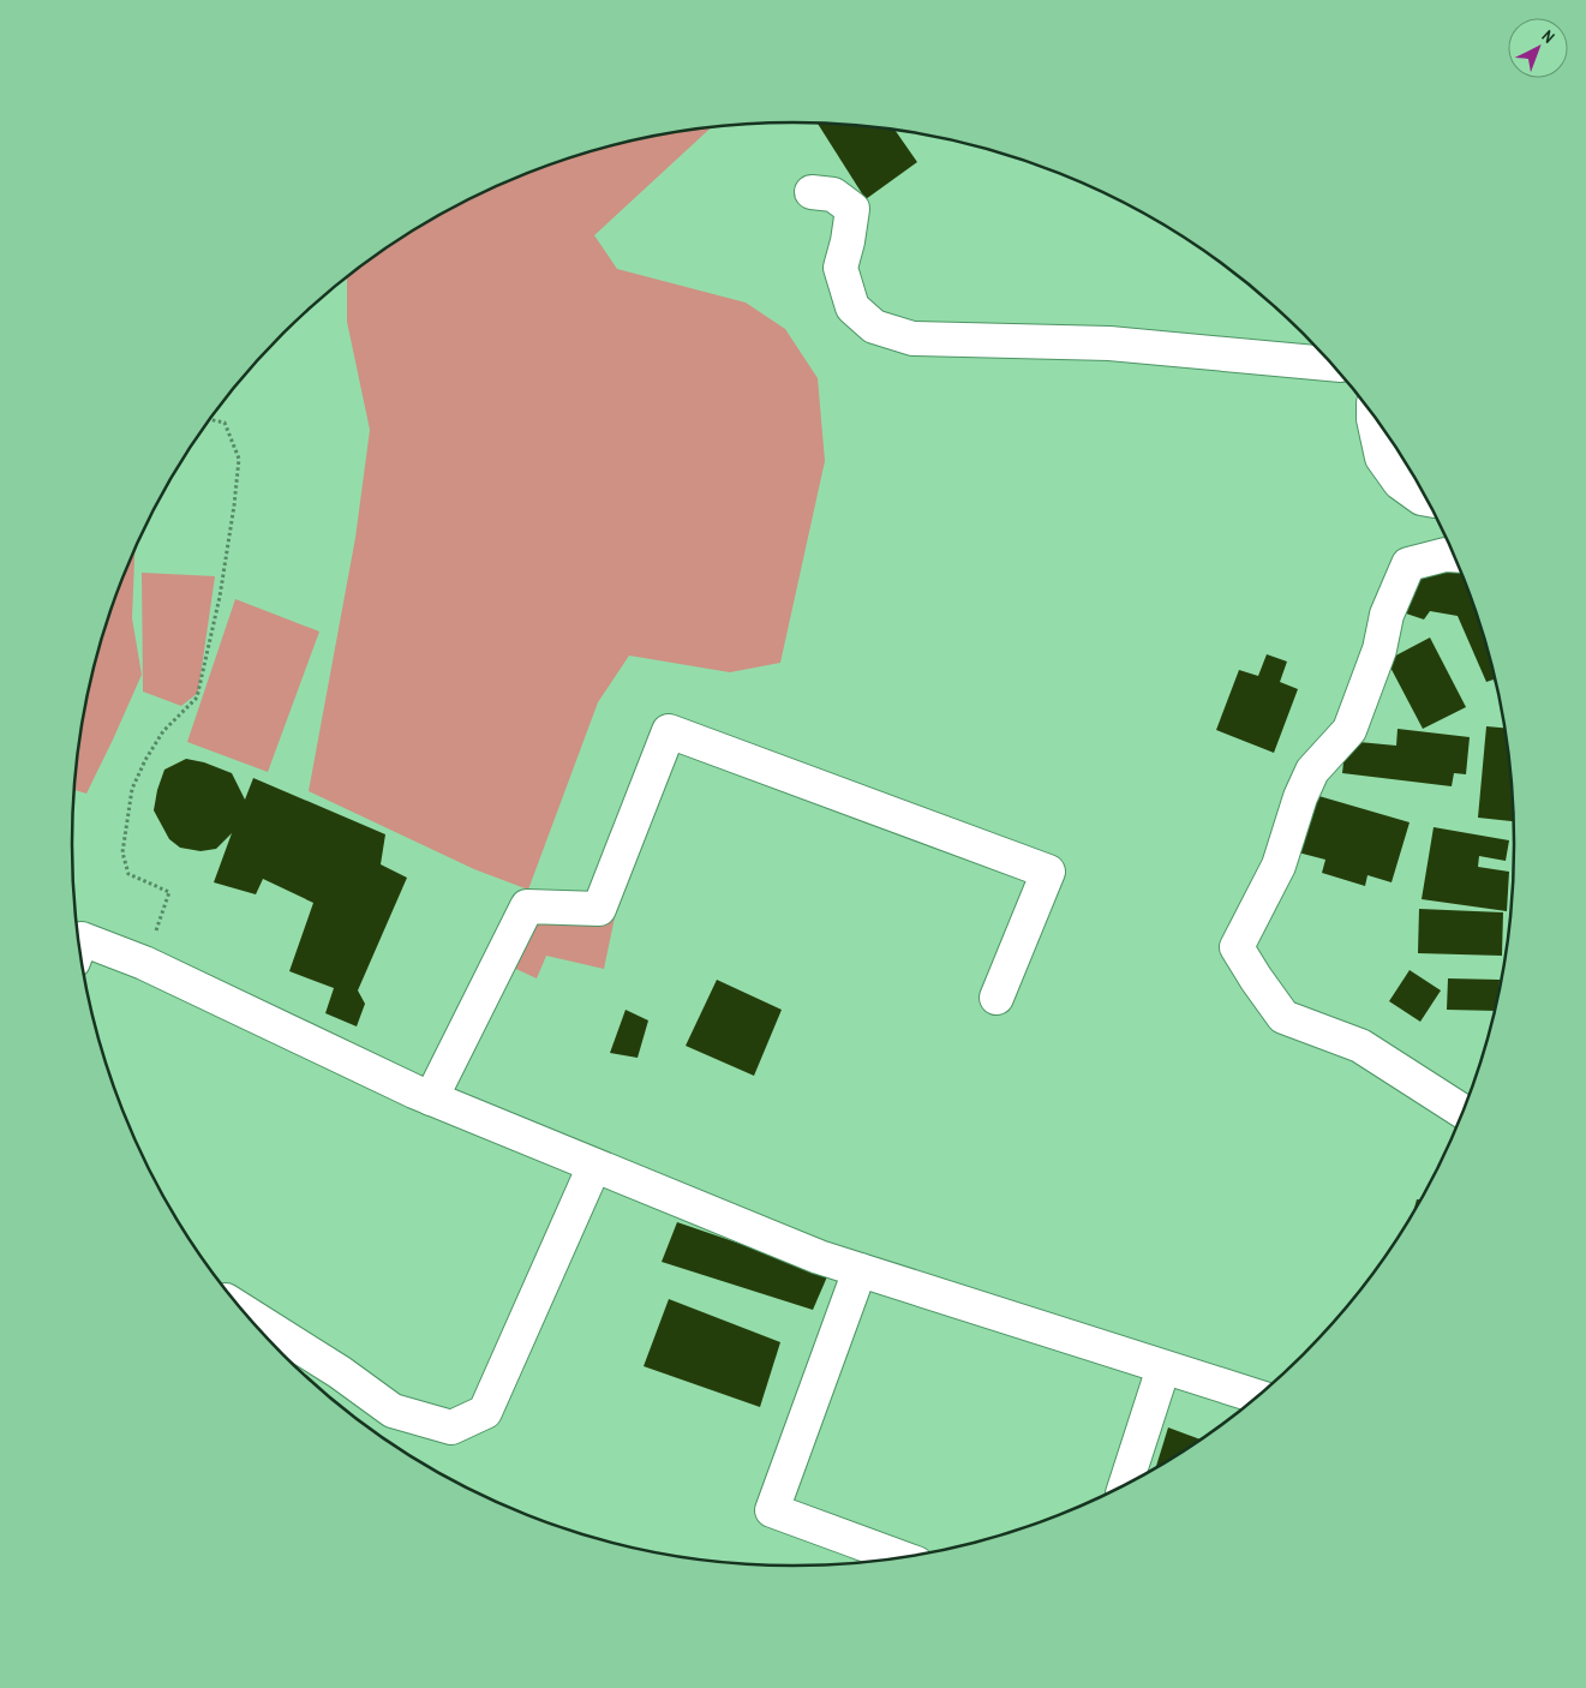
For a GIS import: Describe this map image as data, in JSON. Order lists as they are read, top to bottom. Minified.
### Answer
{"north":"top right"}
